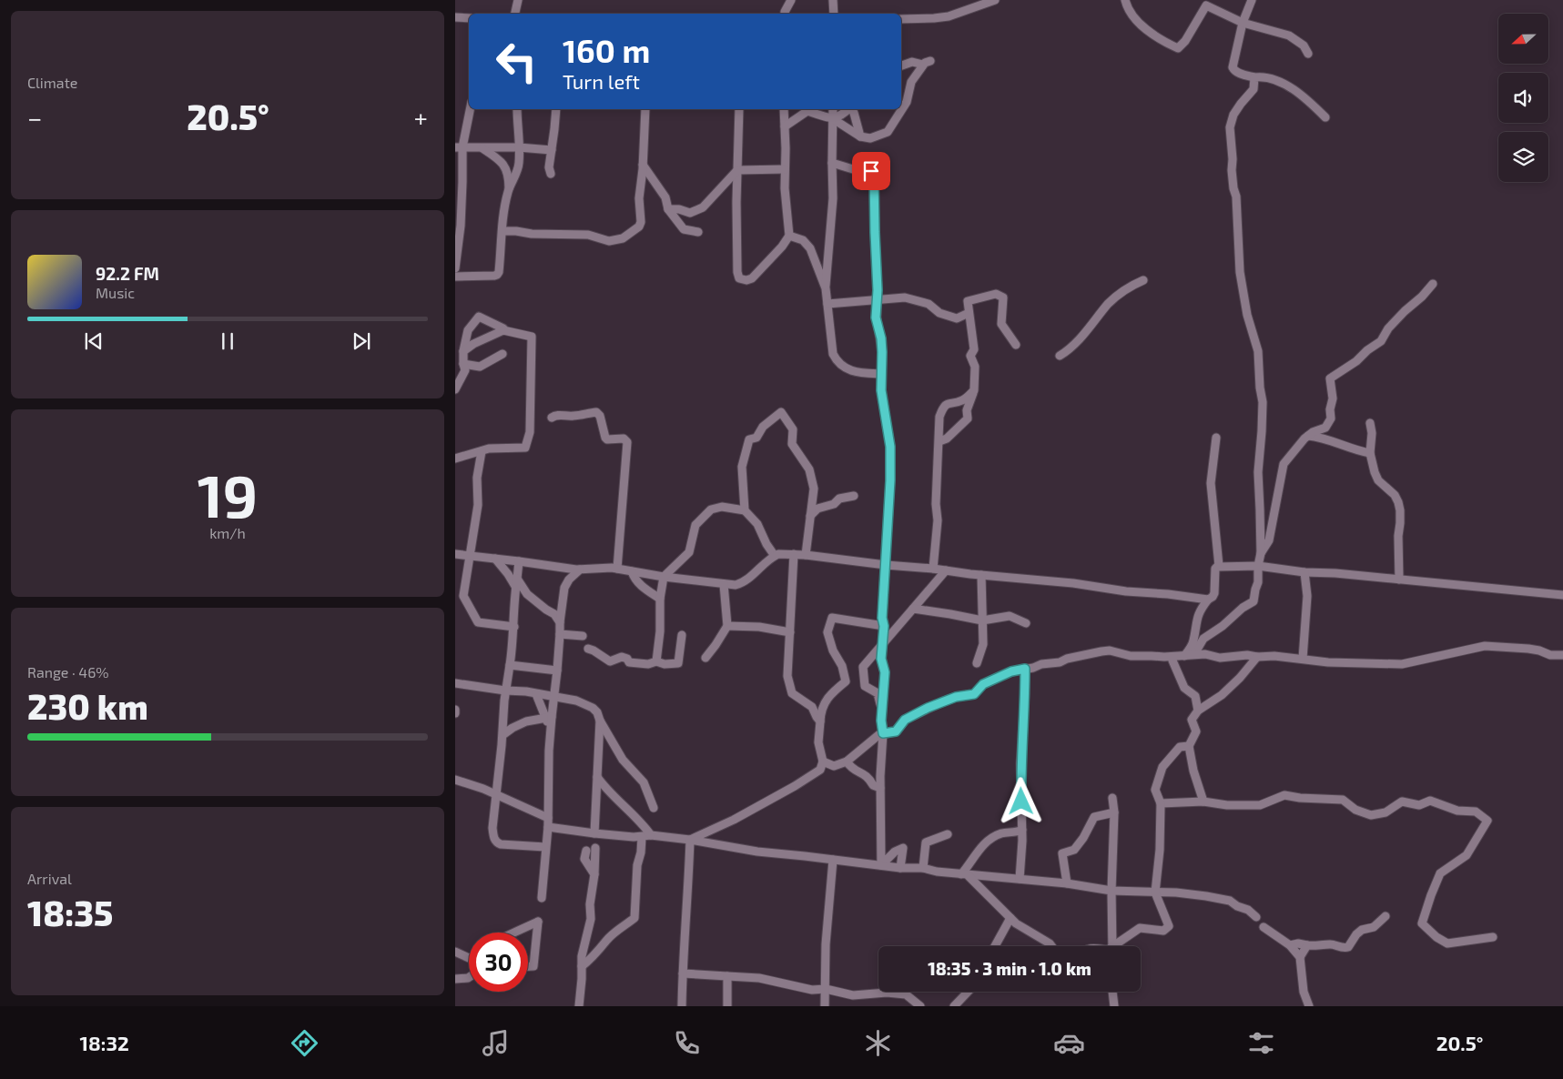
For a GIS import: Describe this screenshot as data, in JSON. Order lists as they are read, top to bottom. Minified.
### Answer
{"north":"left","page":{"tile":["Climate",["19","km/h"],["Range · 46%","230 km"],["Arrival","18:35"]],"turn":["160 m","Turn left"],"heat":["−","20.5°","+"],"song":["92.2 FM","Music"],"limit":"30","trip":"18:35 · 3 min · 1.0 km","tabs":["18:32","20.5°"]}}
